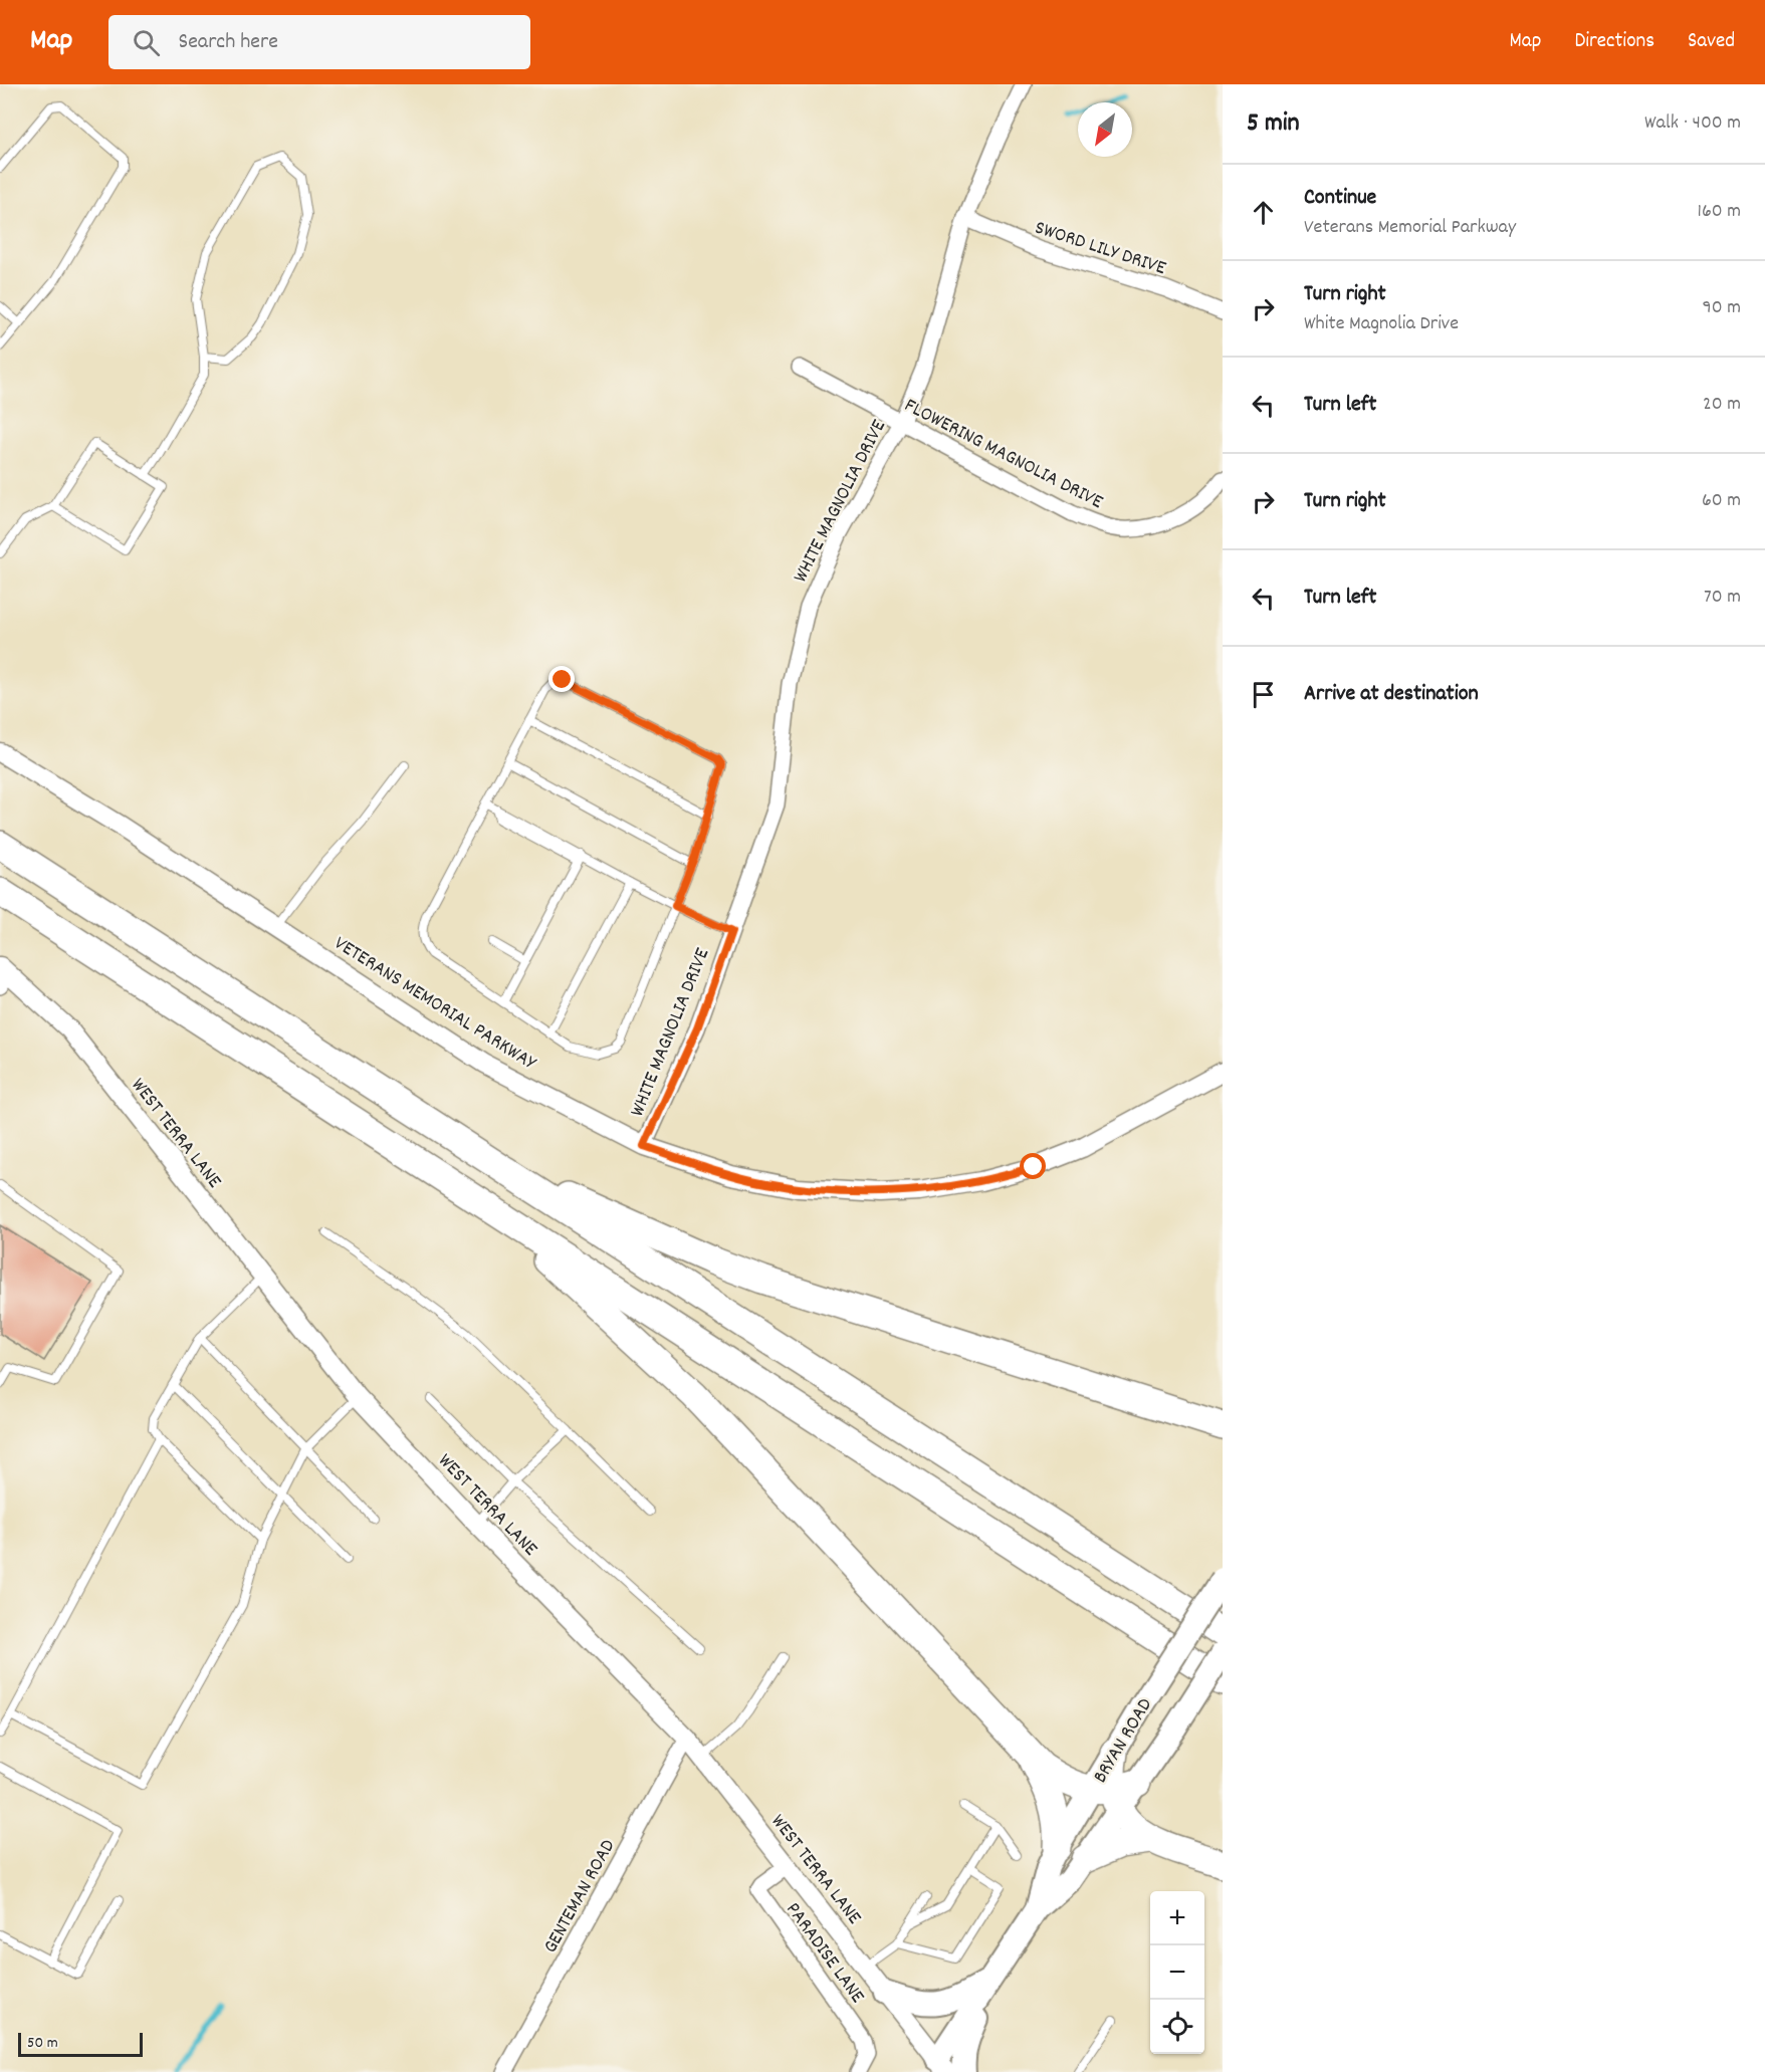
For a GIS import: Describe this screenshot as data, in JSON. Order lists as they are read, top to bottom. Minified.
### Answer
{"streets":{"main road":["BRYAN ROAD"],"street":["SWORD LILY DRIVE","FLOWERING MAGNOLIA DRIVE","WHITE MAGNOLIA DRIVE","VETERANS MEMORIAL PARKWAY","WEST TERRA LANE","GENTEMAN ROAD","PARADISE LANE"]},"crossings":[["SWORD LILY DRIVE","WHITE MAGNOLIA DRIVE"],["FLOWERING MAGNOLIA DRIVE","WHITE MAGNOLIA DRIVE"],["WHITE MAGNOLIA DRIVE","VETERANS MEMORIAL PARKWAY"],["WEST TERRA LANE","BRYAN ROAD"],["WEST TERRA LANE","GENTEMAN ROAD"],["WEST TERRA LANE","PARADISE LANE"]],"scale_bar":"50 m","north":"bottom left","page":{"header":"Map","search":"Search here","nav":["Map","Directions","Saved"],"heading":["5 min","Walk · 400 m"],"list":[["Continue","Veterans Memorial Parkway","160 m"],["Turn right","White Magnolia Drive","90 m"],["Turn left","20 m"],["Turn right","60 m"],["Turn left","70 m"],"Arrive at destination"],"map_buttons":["+","−"],"scale":"50 m"}}
